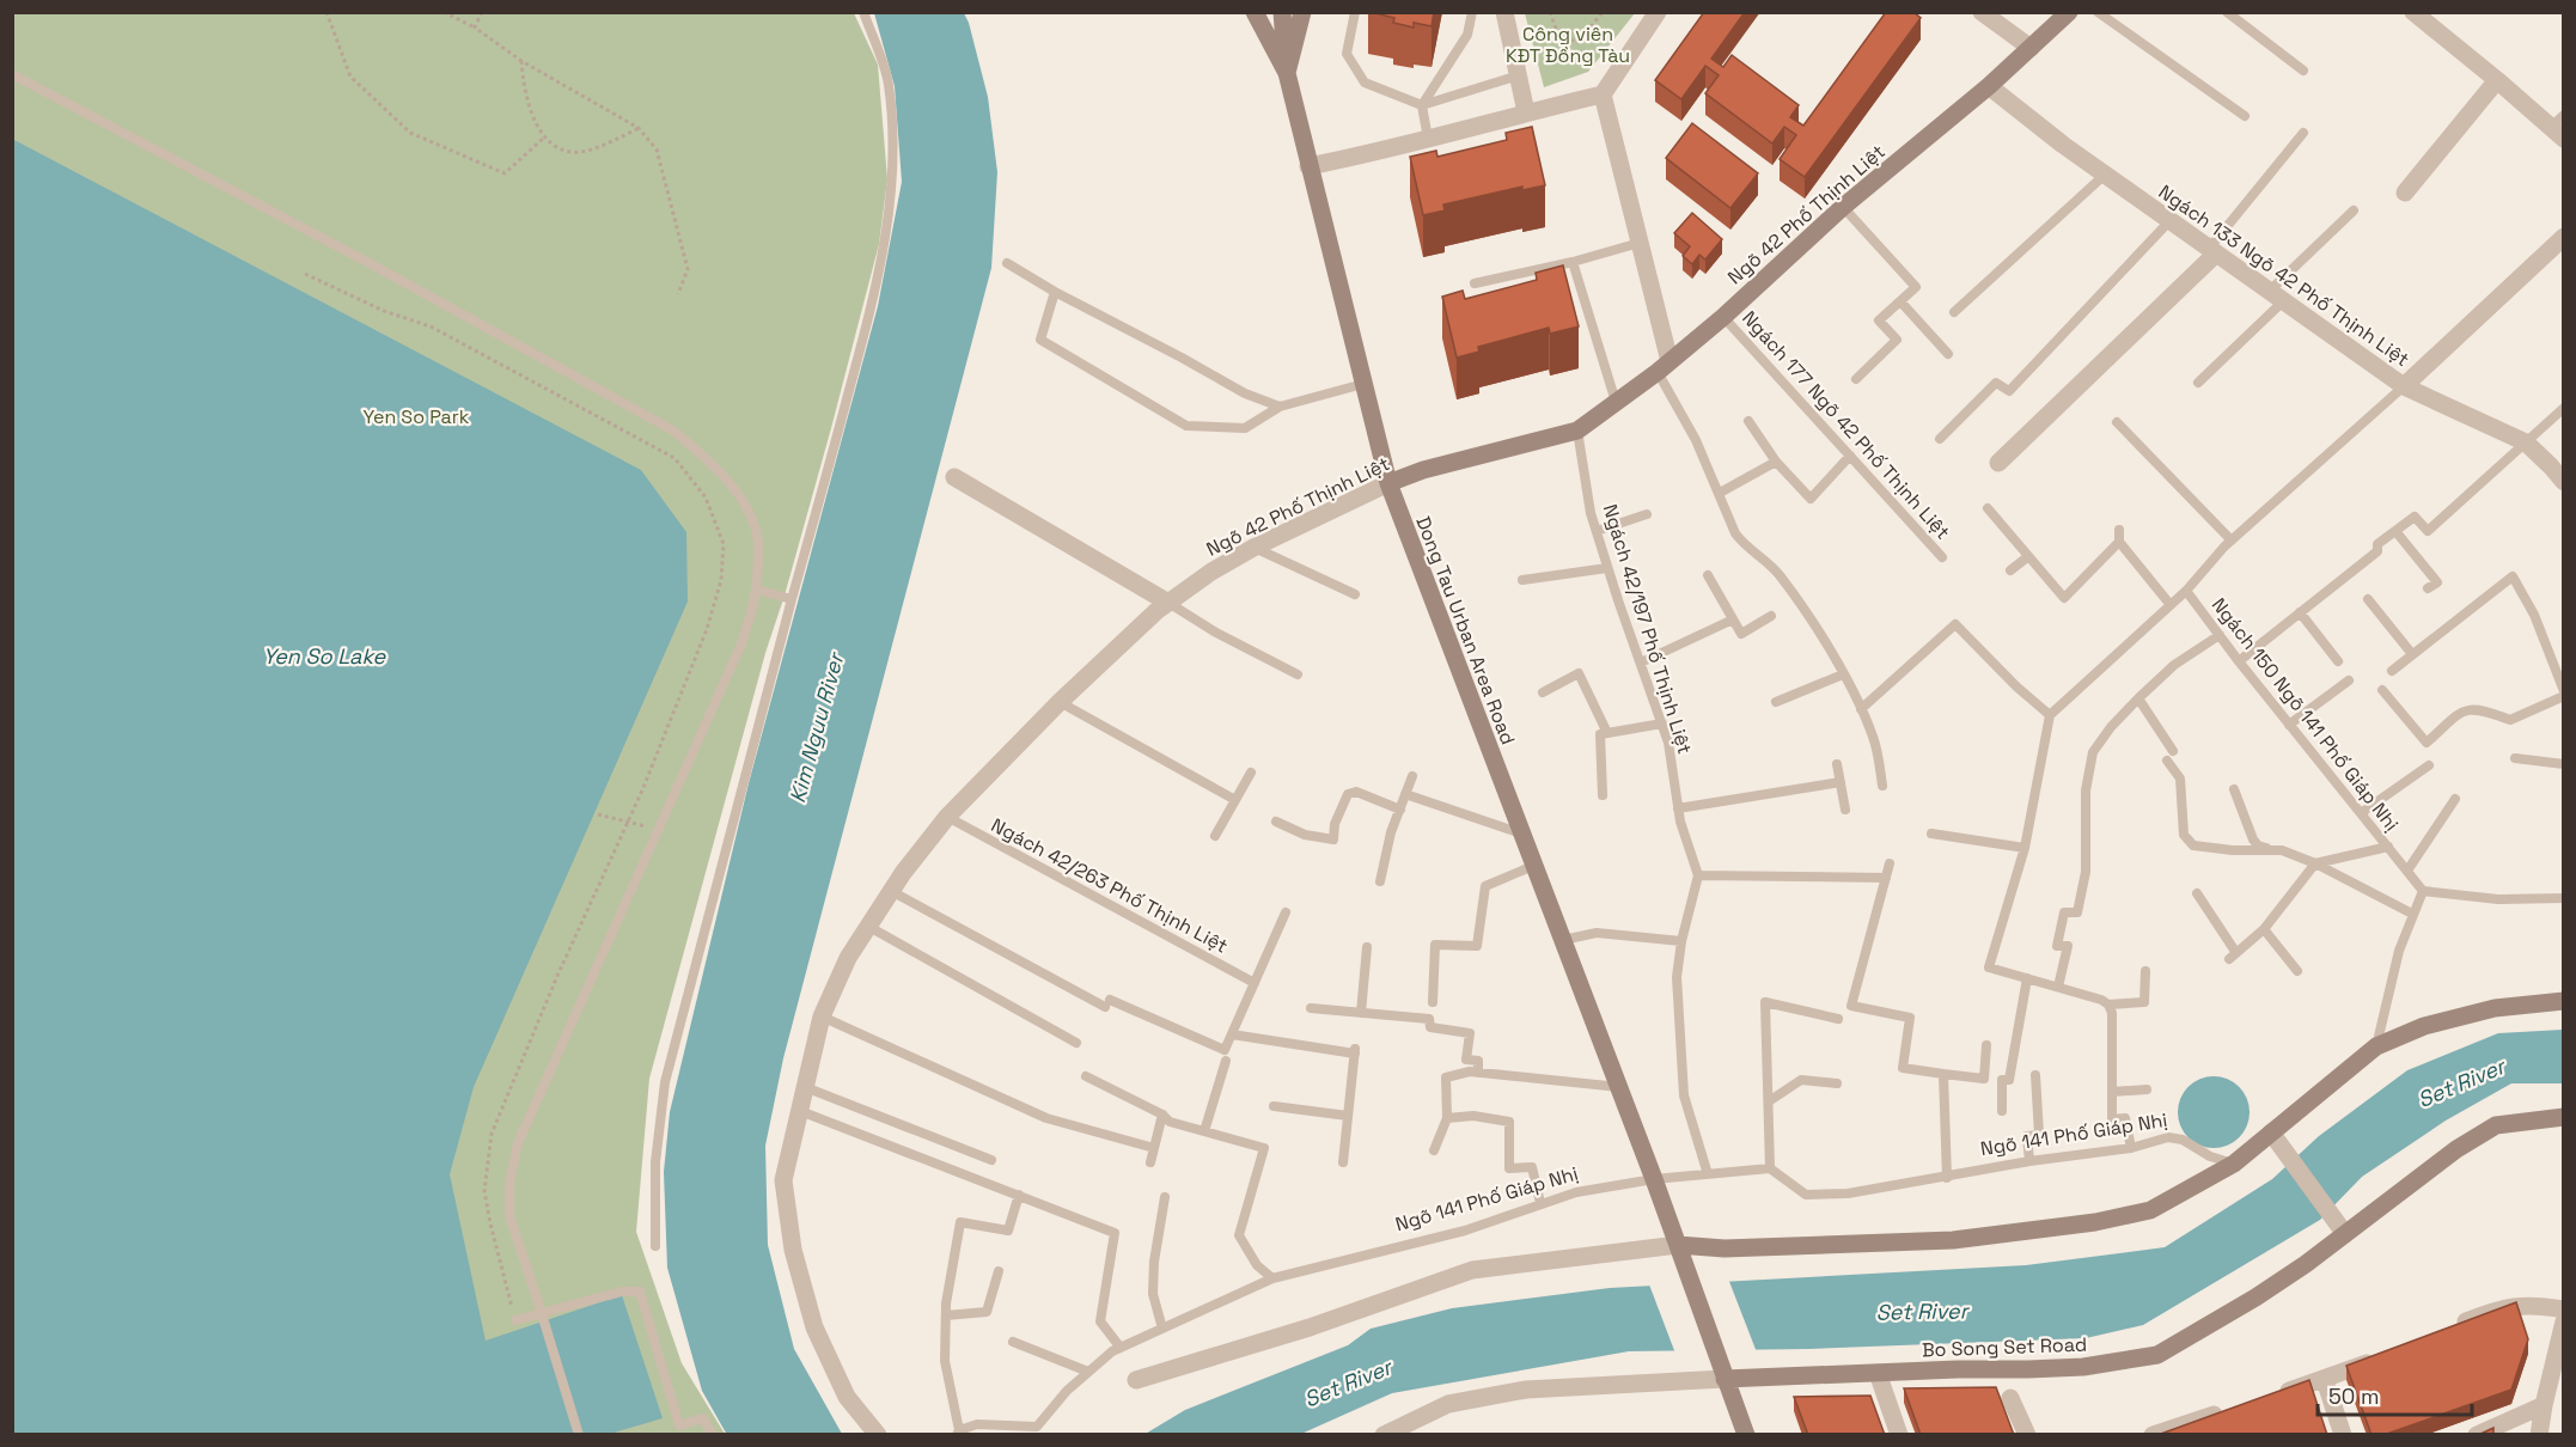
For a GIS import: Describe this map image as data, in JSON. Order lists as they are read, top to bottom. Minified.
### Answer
{"streets":{"street":["Ngõ 42 Phố Thịnh Liệt","Ngách 133 Ngõ 42 Phố Thịnh Liệt","Dong Tau Urban Area Road","Bo Song Set Road"],"lane":["Ngách 177 Ngõ 42 Phố Thịnh Liệt","Ngách 42/197 Phố Thịnh Liệt","Ngách 150 Ngõ 141 Phố Giáp Nhị","Ngách 42/263 Phố Thịnh Liệt","Ngõ 141 Phố Giáp Nhị"]},"crossings":[["Ngõ 42 Phố Thịnh Liệt","Ngách 133 Ngõ 42 Phố Thịnh Liệt"],["Ngõ 42 Phố Thịnh Liệt","Ngách 177 Ngõ 42 Phố Thịnh Liệt"],["Ngõ 42 Phố Thịnh Liệt","Ngách 42/197 Phố Thịnh Liệt"],["Ngõ 42 Phố Thịnh Liệt","Dong Tau Urban Area Road"],["Ngõ 42 Phố Thịnh Liệt","Ngách 42/263 Phố Thịnh Liệt"],["Ngách 133 Ngõ 42 Phố Thịnh Liệt","Ngách 150 Ngõ 141 Phố Giáp Nhị"],["Dong Tau Urban Area Road","Ngõ 141 Phố Giáp Nhị"],["Dong Tau Urban Area Road","Bo Song Set Road"]],"water":["Yen So Lake","Kim Nguu River","Set River"],"parks":["Công viên KĐT Đồng Tàu","Yen So Park"],"scale_bar":"50 m"}
